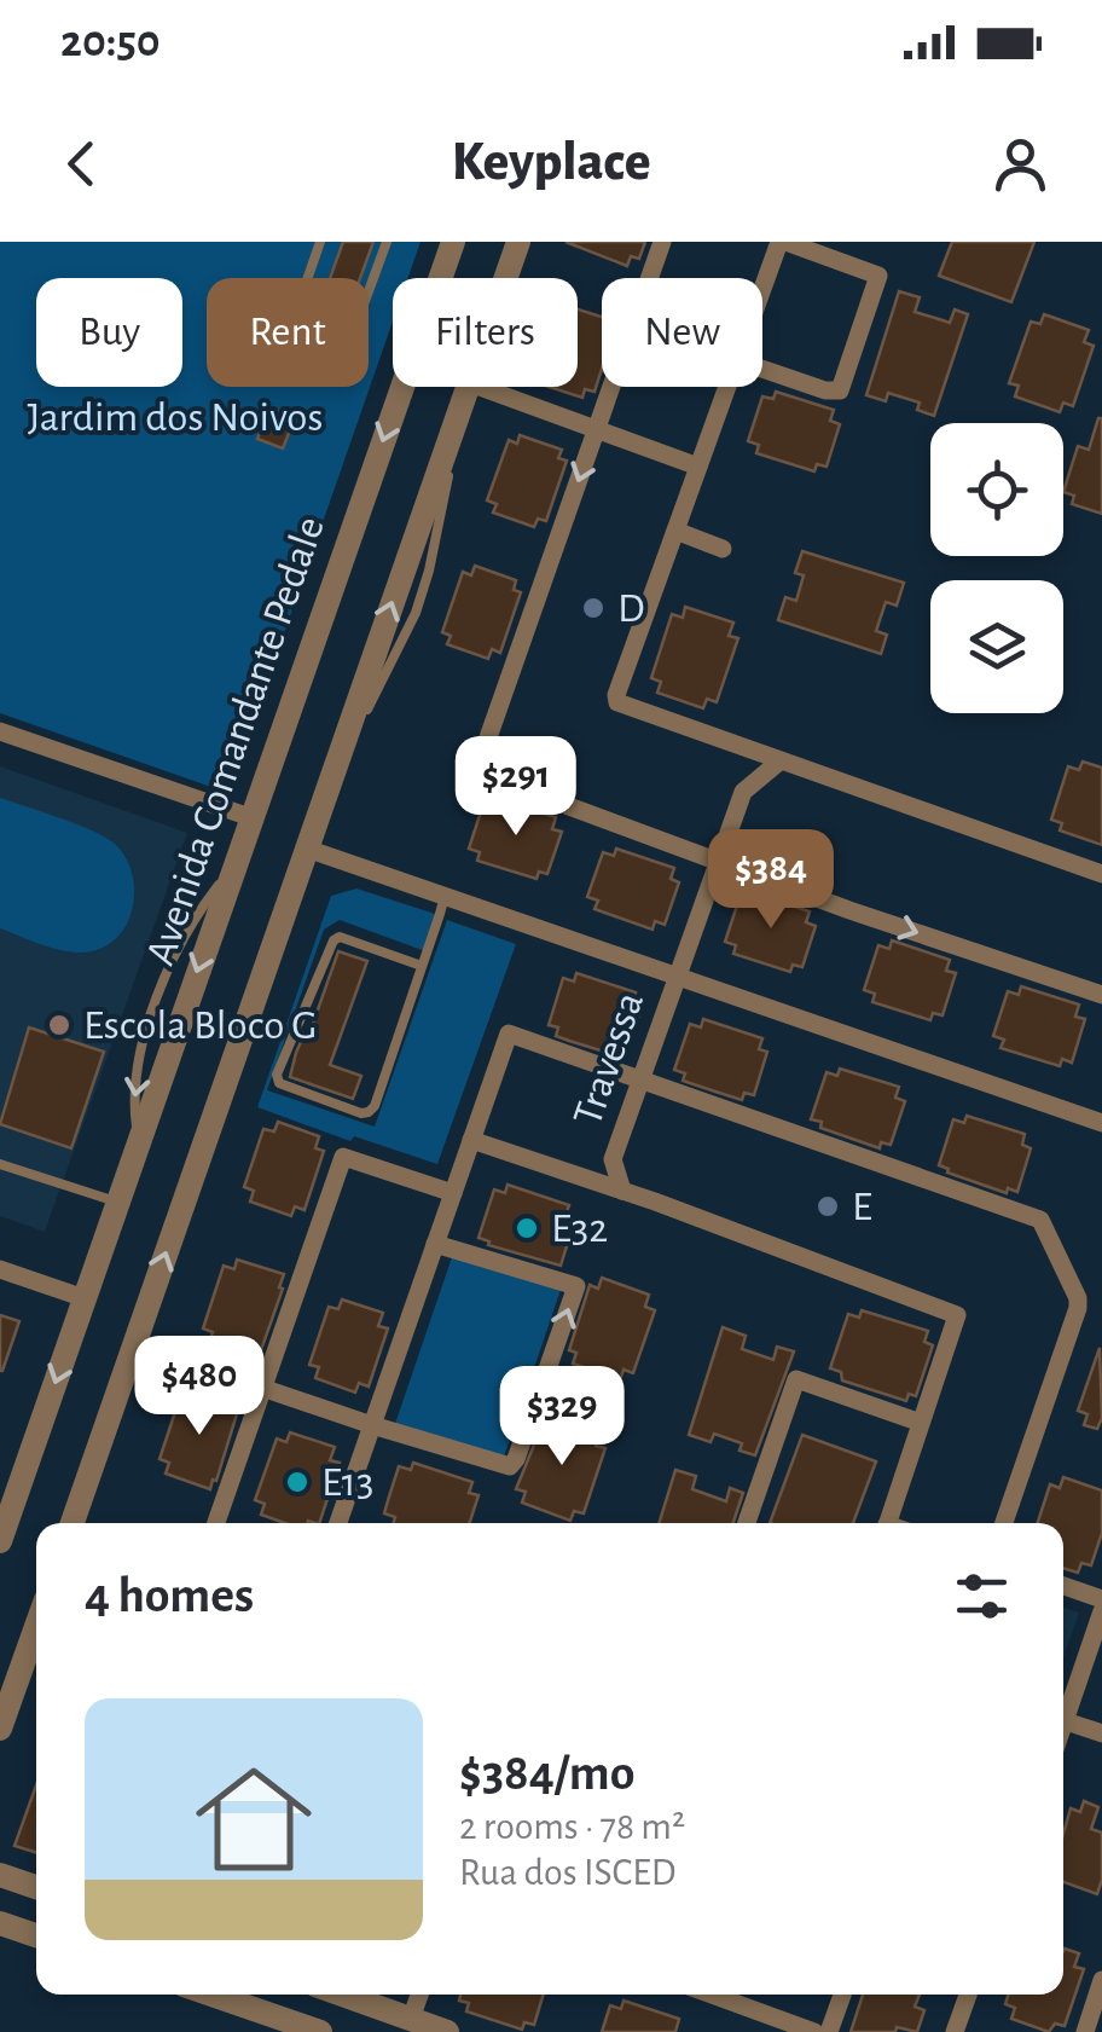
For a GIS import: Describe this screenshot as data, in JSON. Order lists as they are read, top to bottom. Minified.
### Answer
{"streets":{"street":["Avenida Comandante Pedale","Travessa"]},"parks":["Jardim dos Noivos"],"places":["D","Escola Bloco G","E","E32","E13"],"page":{"status":"20:50","header":"Keyplace","chip":["Buy","Rent","Filters","New"],"price":["$291","$384","$480","$329"],"heading":"4 homes","list":[{"name":"$384/mo","note":"2 rooms · 78 m² · Rua dos ISCED"}]}}
